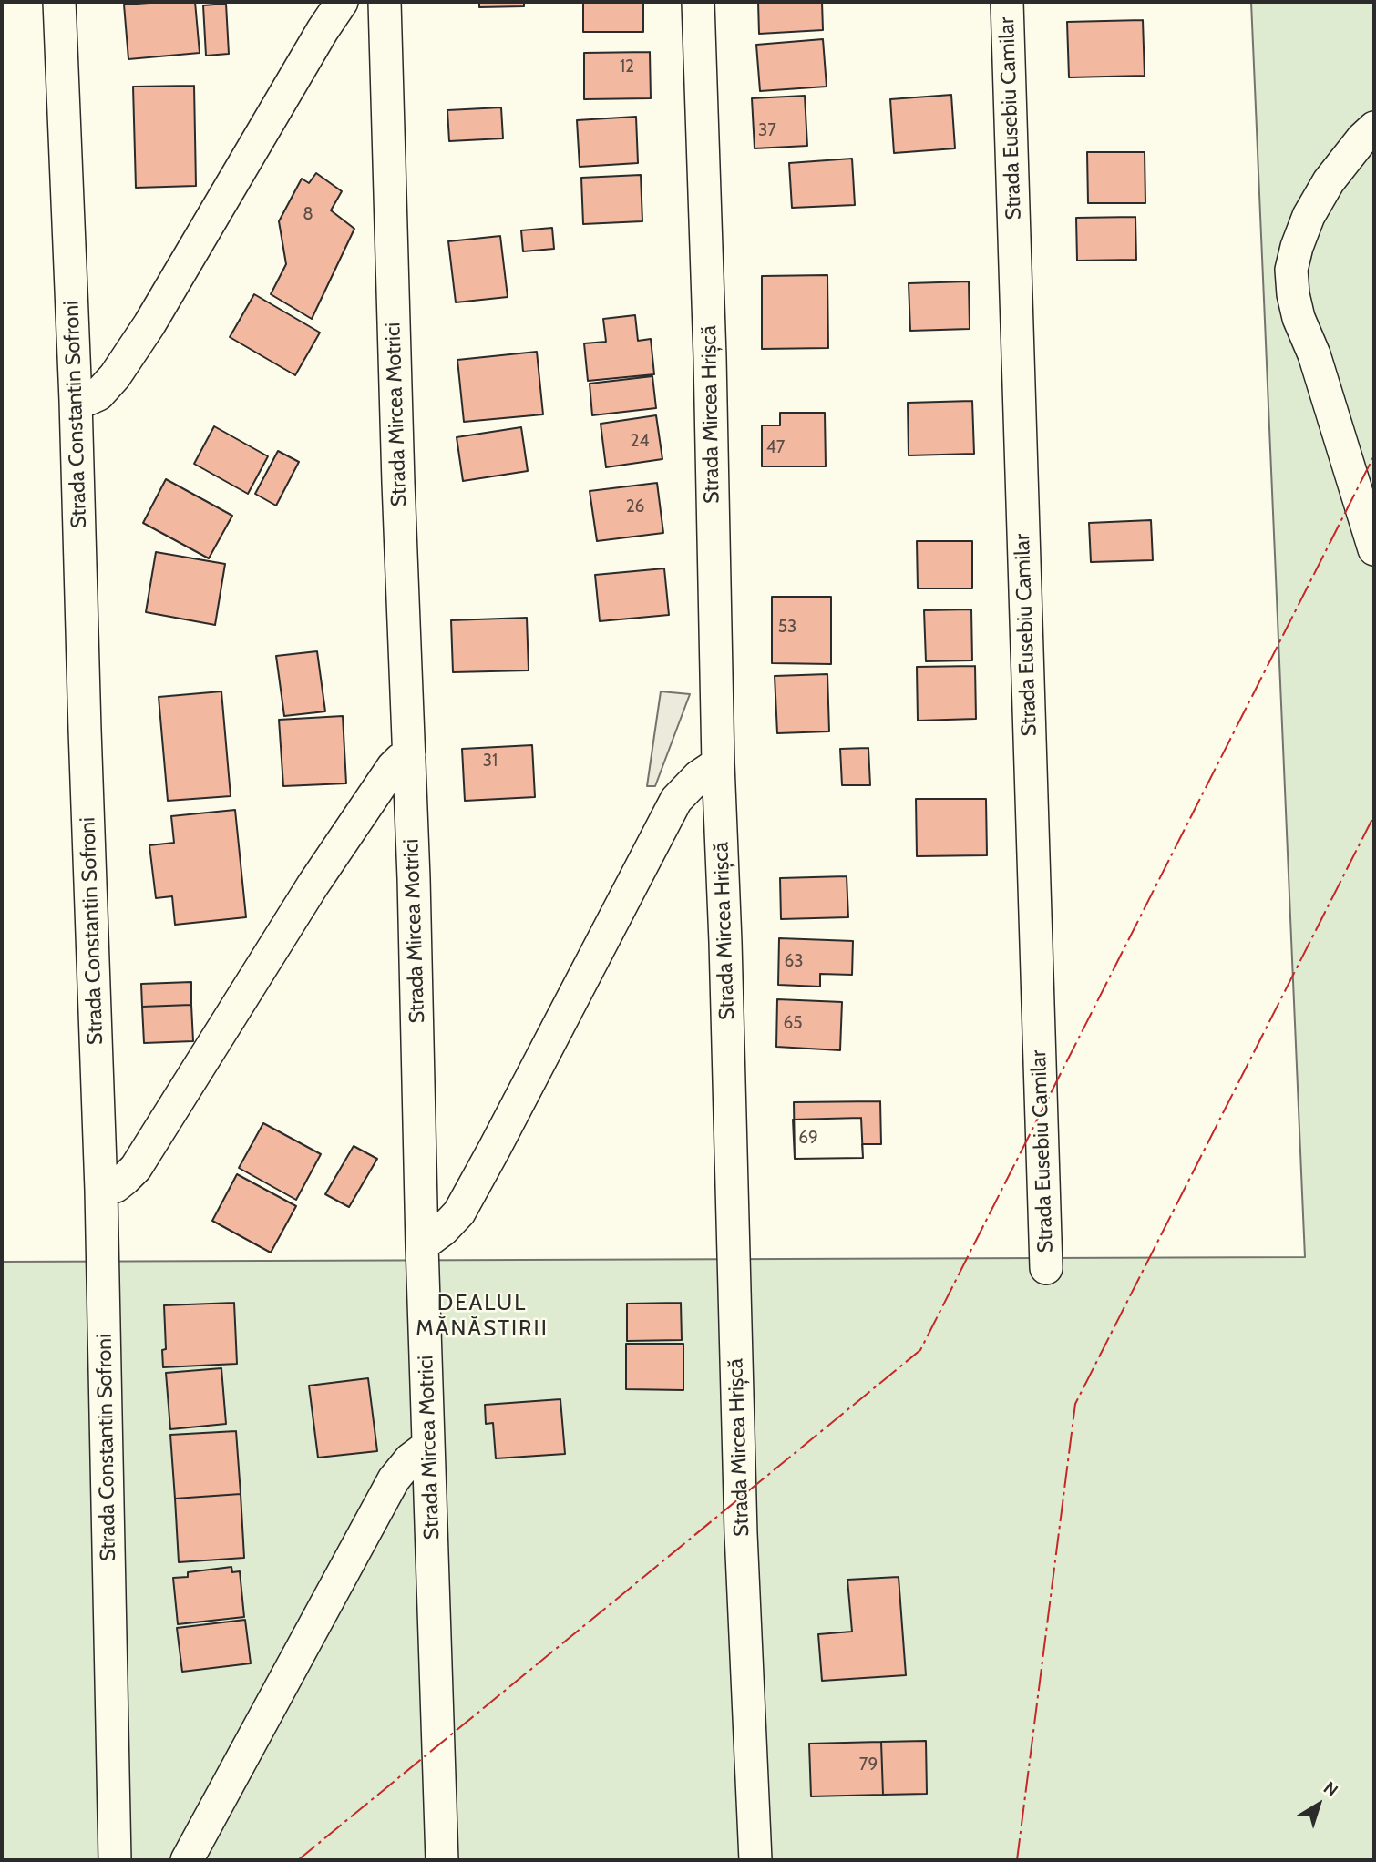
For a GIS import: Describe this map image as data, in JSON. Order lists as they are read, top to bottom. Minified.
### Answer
{"streets":{"street":["Strada Eusebiu Camilar","Strada Constantin Sofroni","Strada Mircea Motrici","Strada Mircea Hrișcă"]},"districts":["DEALUL MĂNĂSTIRII"],"house_numbers":["12","37","8","24","47","26","53","31","63","65","69","79"],"north":"top right"}
